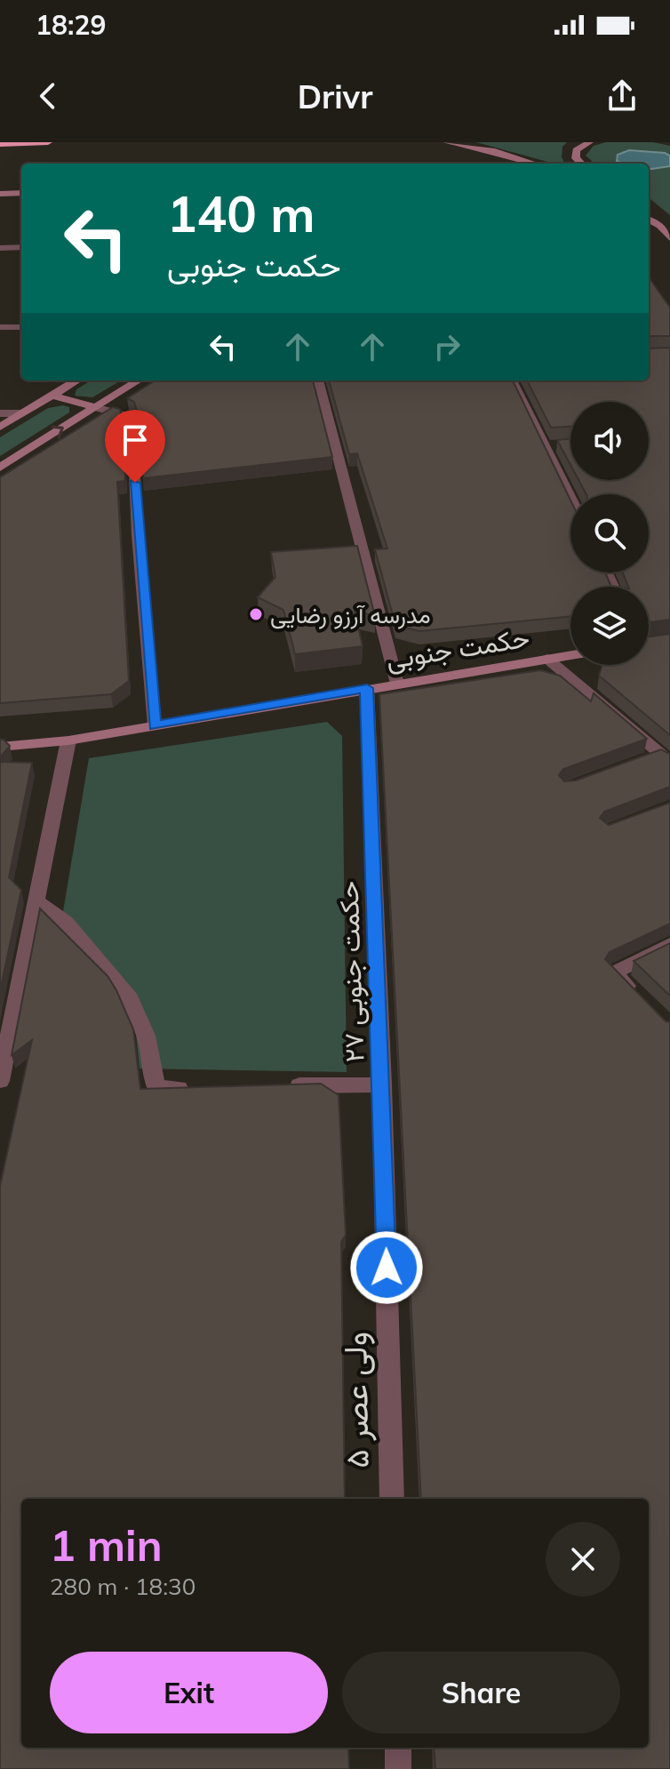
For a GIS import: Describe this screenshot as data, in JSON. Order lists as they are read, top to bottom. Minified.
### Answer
{"streets":{"street":["حکمت جنوبی","حکمت جنوبی ۲۷","ولی عصر ۵"]},"crossings":[["حکمت جنوبی","حکمت جنوبی ۲۷"],["حکمت جنوبی ۲۷","ولی عصر ۵"]],"places":["مدرسه آرزو رضایی"],"page":{"status":"18:29","header":"Drivr","turn":["140 m","حکمت جنوبی"],"heading":["1 min","280 m · 18:30"],"buttons":["Exit","Share"]}}
